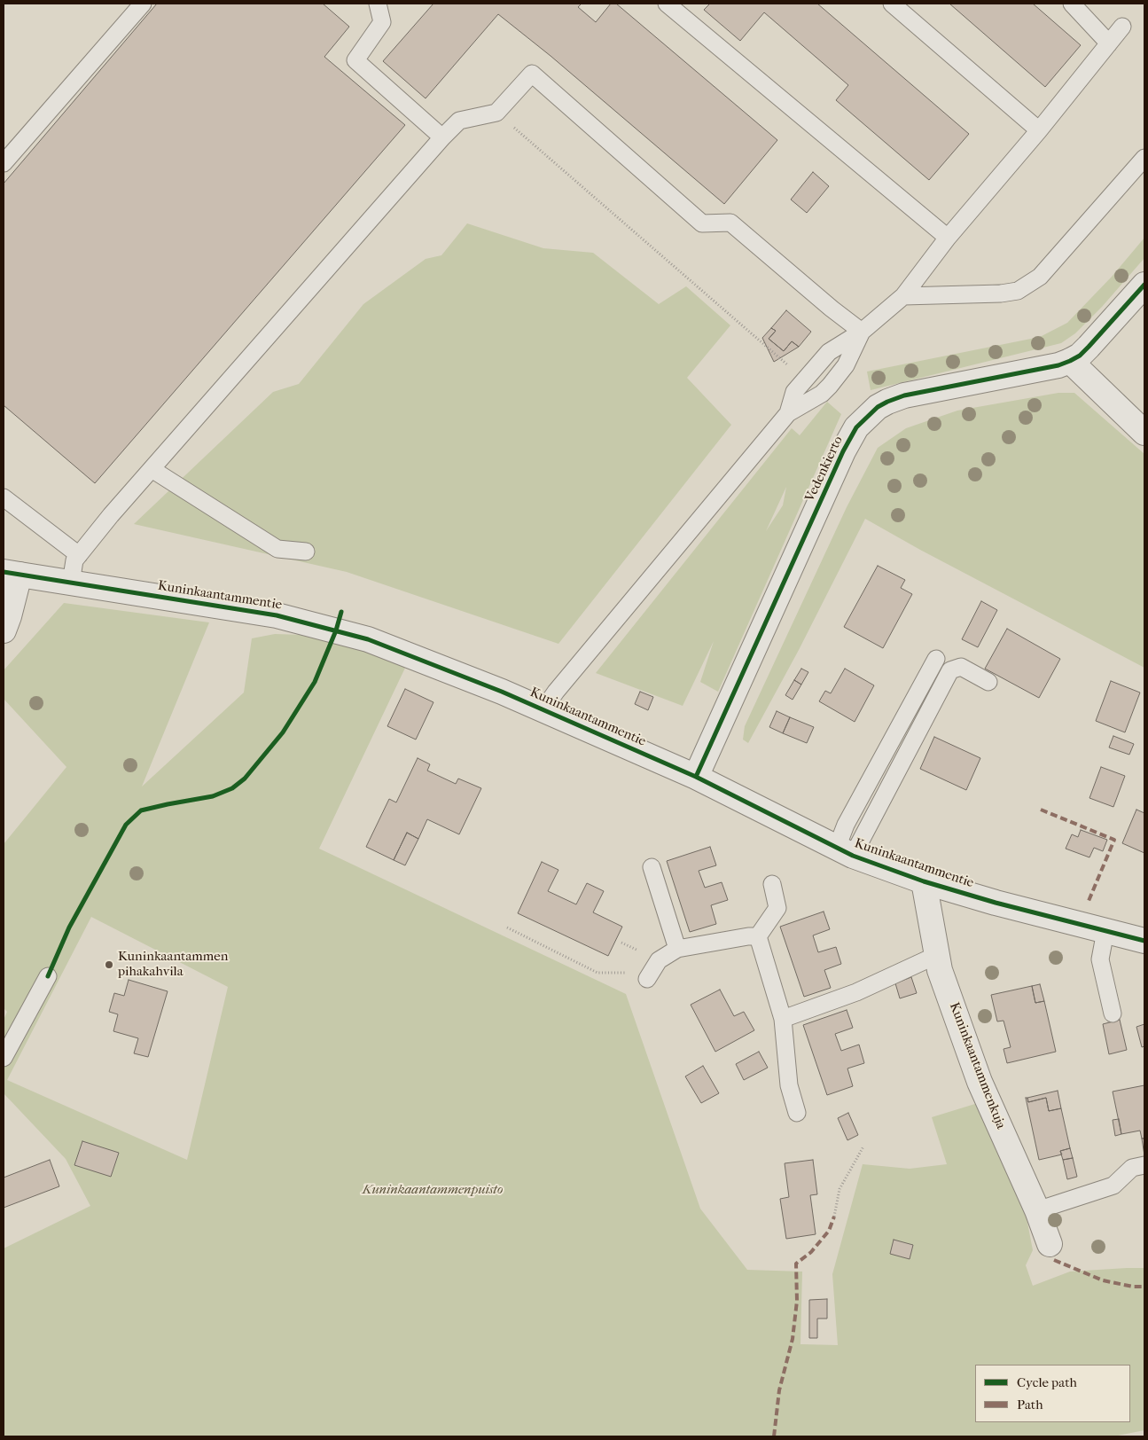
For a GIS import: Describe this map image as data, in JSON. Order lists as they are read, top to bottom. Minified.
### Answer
{"streets":{"street":["Vedenkierto","Kuninkaantammentie","Kuninkaantammenkuja"]},"crossings":[["Vedenkierto","Kuninkaantammentie"],["Kuninkaantammentie","Kuninkaantammenkuja"]],"parks":["Kuninkaantammenpuisto"],"places":["Kuninkaantammen pihakahvila"],"legend":["Cycle path","Path"]}
